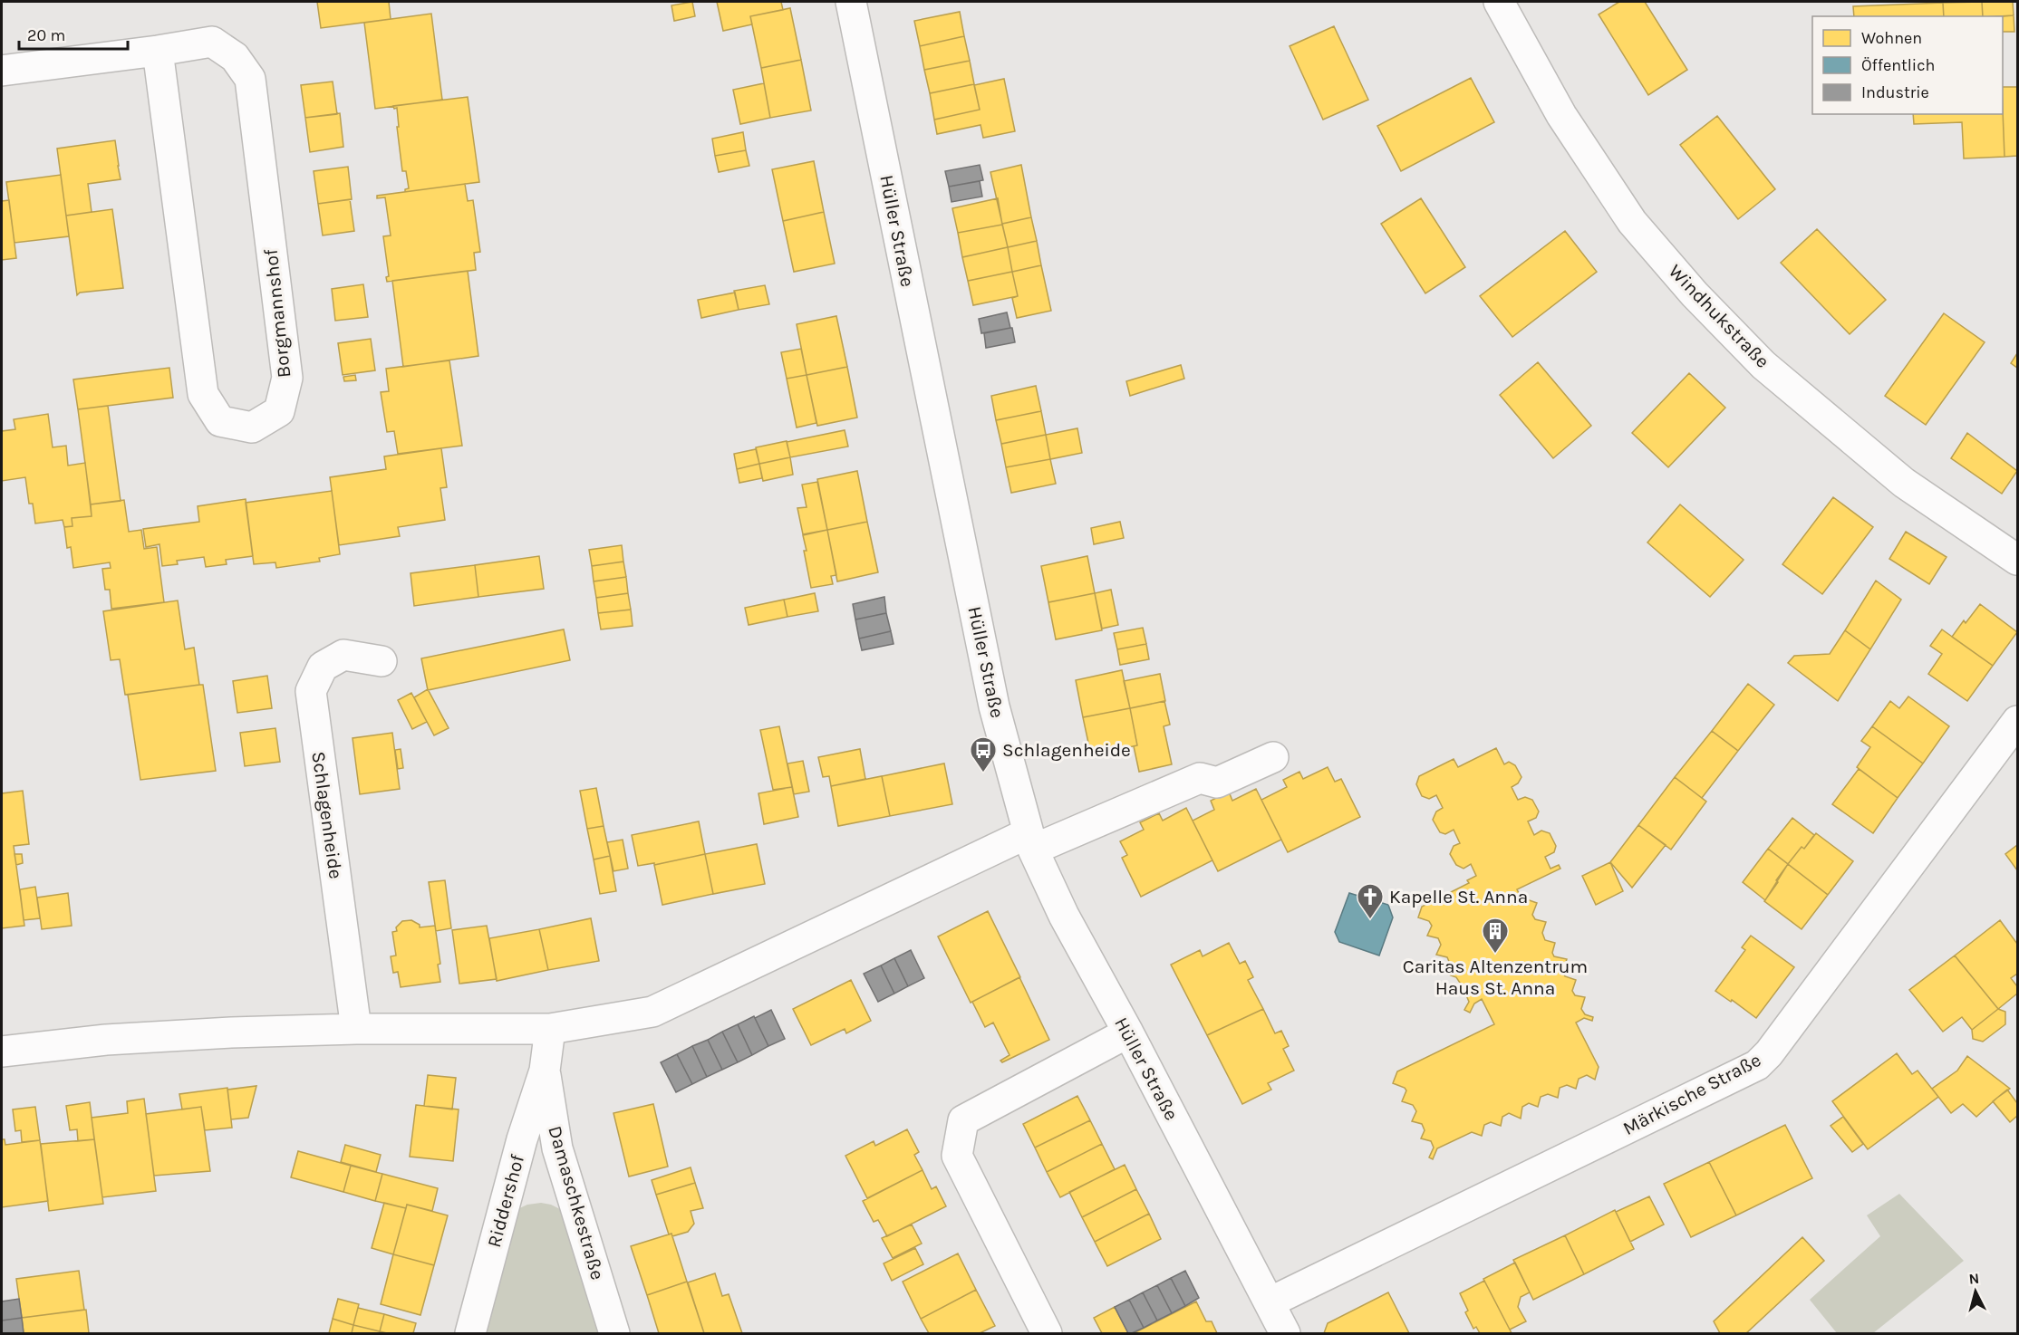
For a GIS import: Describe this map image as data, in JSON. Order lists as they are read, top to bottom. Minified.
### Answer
{"streets":{"street":["Hüller Straße","Borgmannshof","Windhukstraße","Schlagenheide","Märkische Straße","Riddershof","Damaschkestraße"]},"crossings":[["Hüller Straße","Märkische Straße"],["Riddershof","Damaschkestraße"]],"places":{"bus stop":["Schlagenheide"],"church":["Kapelle St. Anna"],"building":["Caritas Altenzentrum Haus St. Anna"]},"legend":["Wohnen","Öffentlich","Industrie"],"scale_bar":"20 m","north":"top"}
